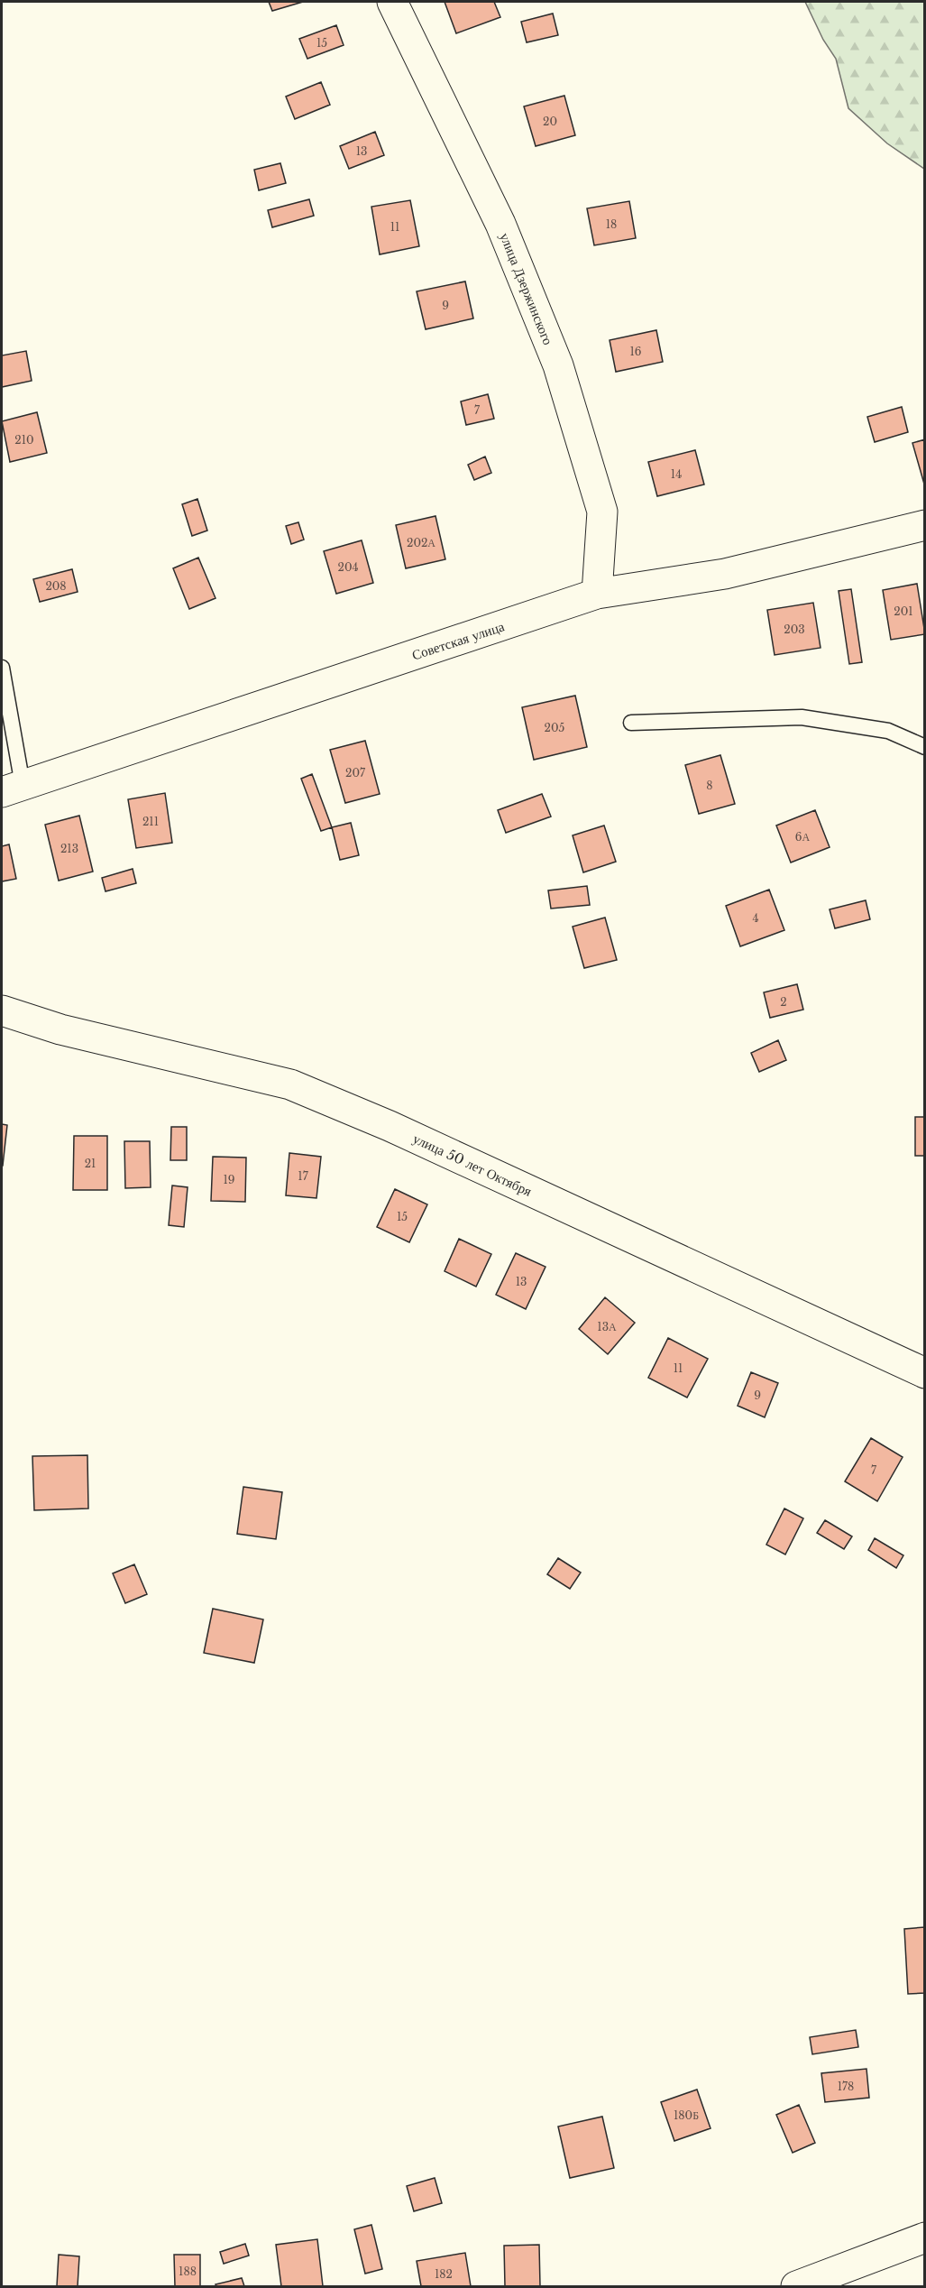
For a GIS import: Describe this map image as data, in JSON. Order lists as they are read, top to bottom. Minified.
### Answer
{"streets":{"street":["улица Дзержинского","Советская улица","улица 50 лет Октября"]},"crossings":[["улица Дзержинского","Советская улица"]],"house_numbers":["15","20","13","18","11","9","16","7","210","14","202А","204","208","201","203","205","207","8","211","6А","213","4","2","21","17","19","15","13","13А","11","9","7","178","180Б","188","182"]}
